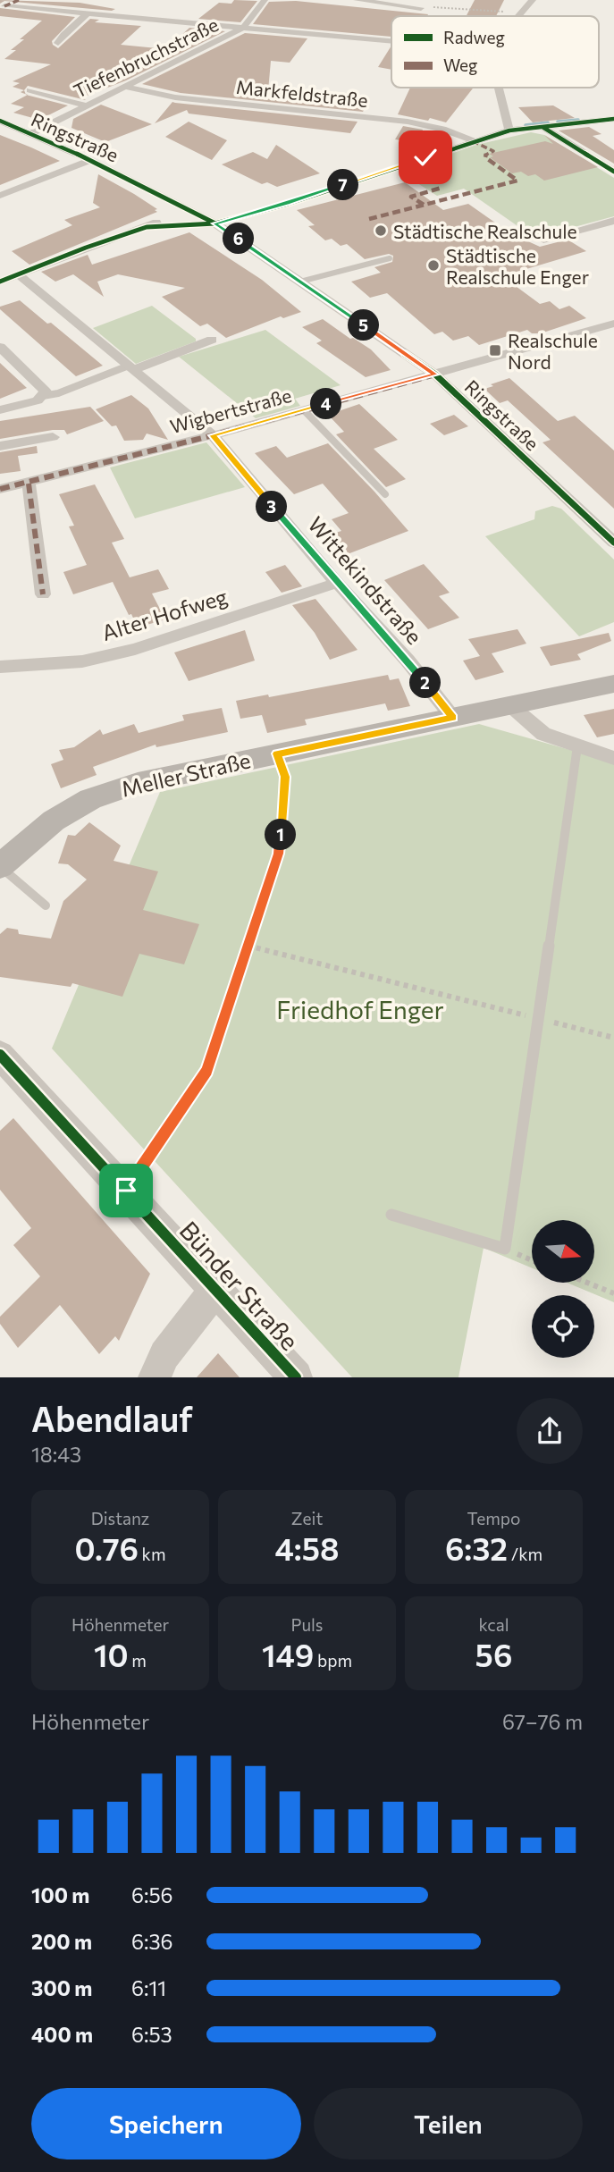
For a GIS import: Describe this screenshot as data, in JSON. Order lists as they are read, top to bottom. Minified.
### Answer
{"streets":{"main road":["Meller Straße"],"street":["Tiefenbruchstraße","Markfeldstraße","Ringstraße","Wigbertstraße","Wittekindstraße","Alter Hofweg","Bünder Straße"]},"crossings":[["Tiefenbruchstraße","Markfeldstraße"],["Tiefenbruchstraße","Ringstraße"],["Ringstraße","Wigbertstraße"],["Wigbertstraße","Wittekindstraße"],["Wittekindstraße","Alter Hofweg"],["Wittekindstraße","Meller Straße"]],"parks":["Friedhof Enger"],"places":{"other":["Städtische Realschule","Städtische Realschule Enger"],"transit":["Realschule Nord"]},"legend":["Radweg","Weg"],"north":"right","page":{"pins":["7","6","5","4","3","2","1"],"heading":["Abendlauf","18:43"],"stats":[["Distanz","0.76 km"],["Zeit","4:58"],["Tempo","6:32 /km"],["Höhenmeter","10 m"],["Puls","149 bpm"],["kcal","56"]],"chart":["Höhenmeter","67–76 m"],"list":[{"name":"100 m","note":"6:56"},{"name":"200 m","note":"6:36"},{"name":"300 m","note":"6:11"},{"name":"400 m","note":"6:53"}],"buttons":["Speichern","Teilen"]}}
